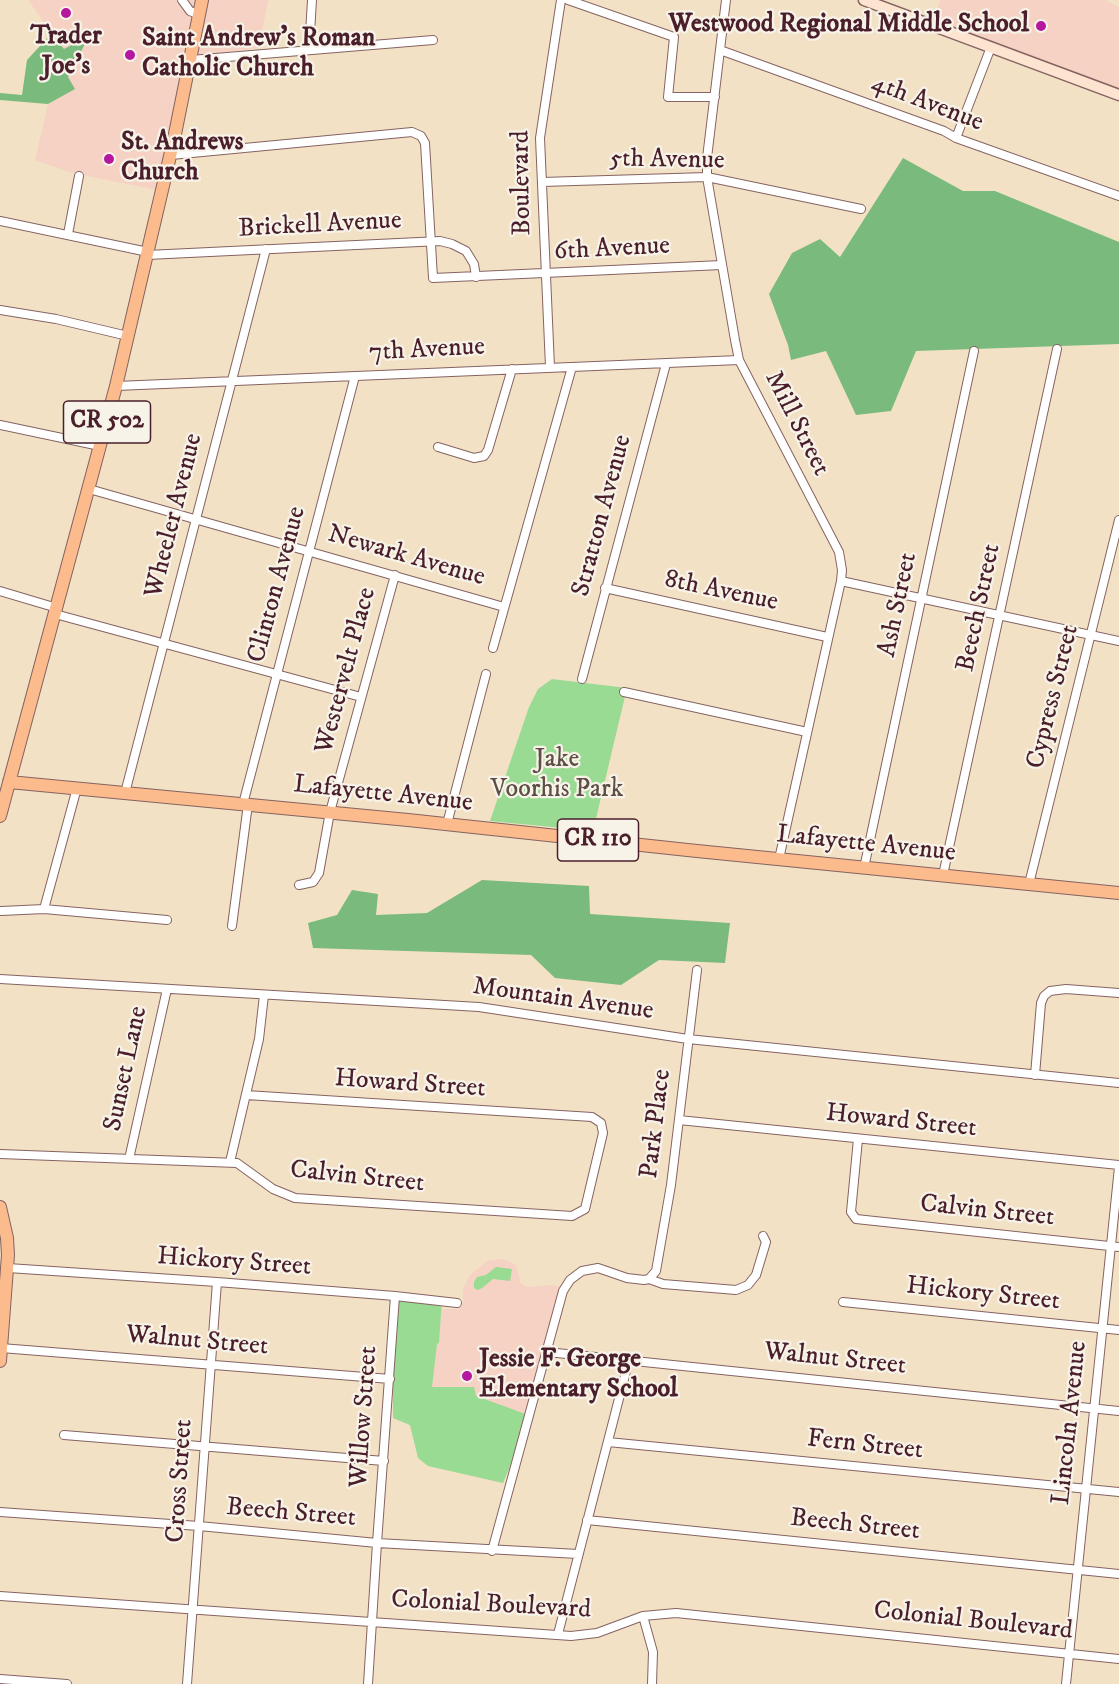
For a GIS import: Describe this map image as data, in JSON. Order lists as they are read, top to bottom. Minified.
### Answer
{"streets":{"main road":["CR 502","Lafayette Avenue","CR 110"],"street":["4th Avenue","5th Avenue","Boulevard","Brickell Avenue","6th Avenue","7th Avenue","Mill Street","Wheeler Avenue","Stratton Avenue","Newark Avenue","Clinton Avenue","8th Avenue","Ash Street","Beech Street","Westervelt Place","Cypress Street","Mountain Avenue","Sunset Lane","Howard Street","Park Place","Calvin Street","Hickory Street","Walnut Street","Willow Street","Lincoln Avenue","Fern Street","Cross Street","Colonial Boulevard"]},"crossings":[["4th Avenue","Mill Street"],["5th Avenue","Boulevard"],["5th Avenue","Mill Street"],["Boulevard","6th Avenue"],["Boulevard","7th Avenue"],["Brickell Avenue","6th Avenue"],["Brickell Avenue","CR 502"],["Brickell Avenue","Wheeler Avenue"],["6th Avenue","Mill Street"],["7th Avenue","CR 502"],["7th Avenue","Mill Street"],["7th Avenue","Wheeler Avenue"],["7th Avenue","Stratton Avenue"],["7th Avenue","Clinton Avenue"],["CR 502","Newark Avenue"],["CR 502","Lafayette Avenue"],["Mill Street","8th Avenue"],["Mill Street","Lafayette Avenue"],["Wheeler Avenue","Newark Avenue"],["Wheeler Avenue","Lafayette Avenue"],["Stratton Avenue","8th Avenue"],["Newark Avenue","Clinton Avenue"],["Newark Avenue","Westervelt Place"],["Clinton Avenue","Lafayette Avenue"],["Ash Street","Lafayette Avenue"],["Beech Street","Lafayette Avenue"],["Beech Street","Willow Street"],["Beech Street","Lincoln Avenue"],["Beech Street","Cross Street"],["Westervelt Place","Lafayette Avenue"],["Cypress Street","Lafayette Avenue"],["Mountain Avenue","Sunset Lane"],["Mountain Avenue","Park Place"],["Sunset Lane","Calvin Street"],["Howard Street","Park Place"],["Howard Street","Calvin Street"],["Howard Street","Lincoln Avenue"],["Calvin Street","Lincoln Avenue"],["Hickory Street","Willow Street"],["Hickory Street","Lincoln Avenue"],["Hickory Street","Cross Street"],["Walnut Street","Willow Street"],["Walnut Street","Lincoln Avenue"],["Walnut Street","Cross Street"],["Willow Street","Colonial Boulevard"],["Lincoln Avenue","Fern Street"],["Lincoln Avenue","Colonial Boulevard"],["Cross Street","Colonial Boulevard"]],"parks":["Jake Voorhis Park"],"places":["Trader Joe's","Westwood Regional Middle School","Saint Andrew's Roman Catholic Church","St. Andrews Church","Jessie F. George Elementary School"]}
